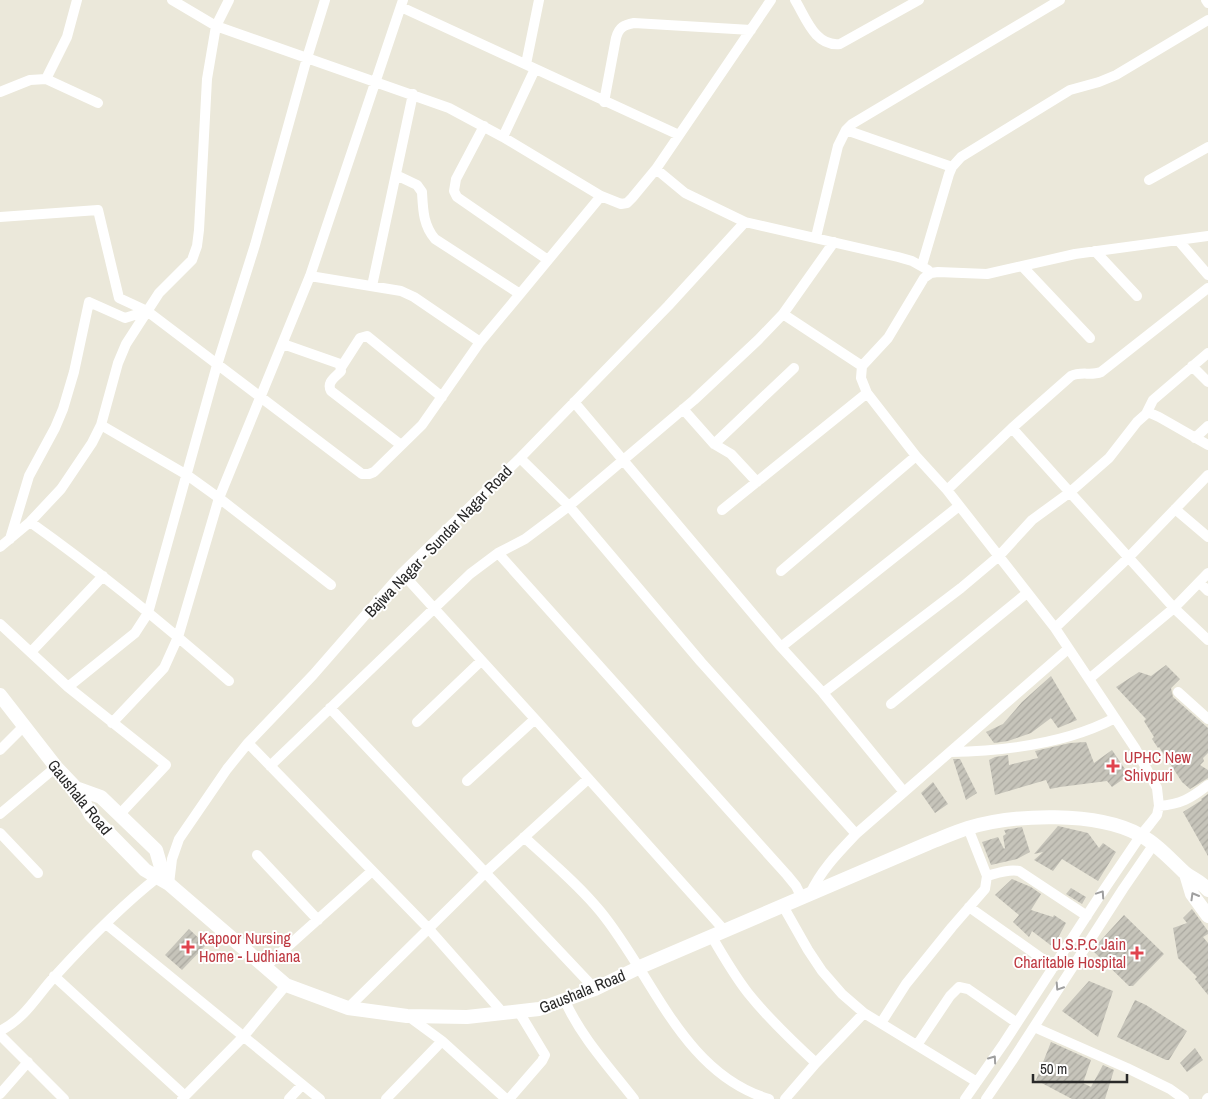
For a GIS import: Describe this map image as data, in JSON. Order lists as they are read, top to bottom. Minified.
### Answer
{"streets":{"street":["Bajwa Nagar - Sundar Nagar Road","Gaushala Road"]},"crossings":[["Bajwa Nagar - Sundar Nagar Road","Gaushala Road"]],"places":{"health":["UPHC New Shivpuri","Kapoor Nursing Home - Ludhiana","U.S.P.C Jain Charitable Hospital"]},"scale_bar":"50 m"}
